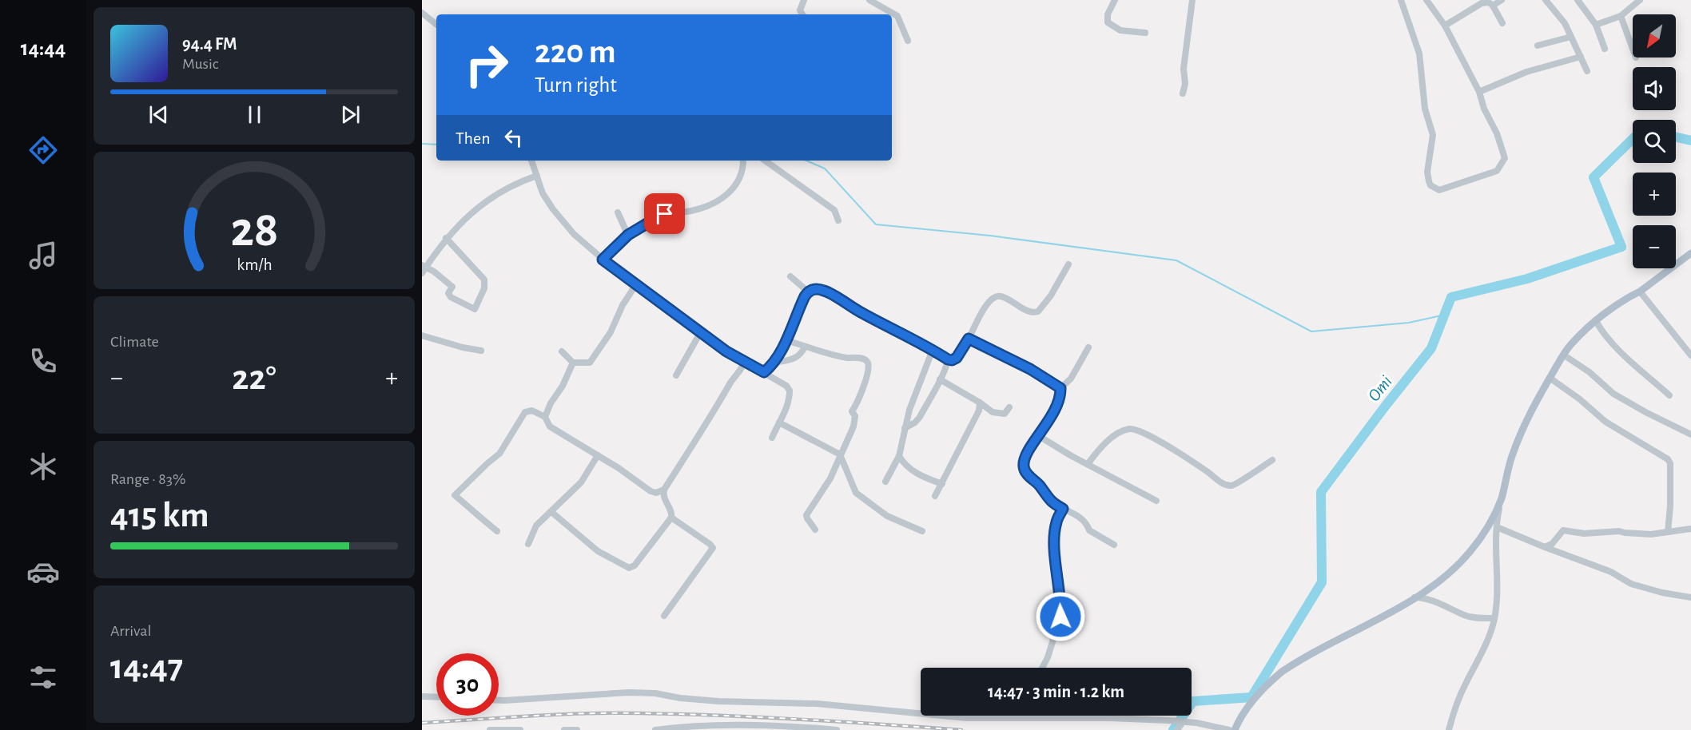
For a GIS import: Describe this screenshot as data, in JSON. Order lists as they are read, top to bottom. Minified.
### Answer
{"water":["Omi"],"north":"bottom left","page":{"tabs":"14:44","map_buttons":["+","−"],"turn":["220 m","Turn right"],"song":["94.4 FM","Music"],"then":"Then","tile":["Climate",["Range · 83%","415 km"],["Arrival","14:47"]],"heat":["−","22°","+"],"limit":"30","trip":"14:47 · 3 min · 1.2 km","gauge":["28","km/h"]}}
